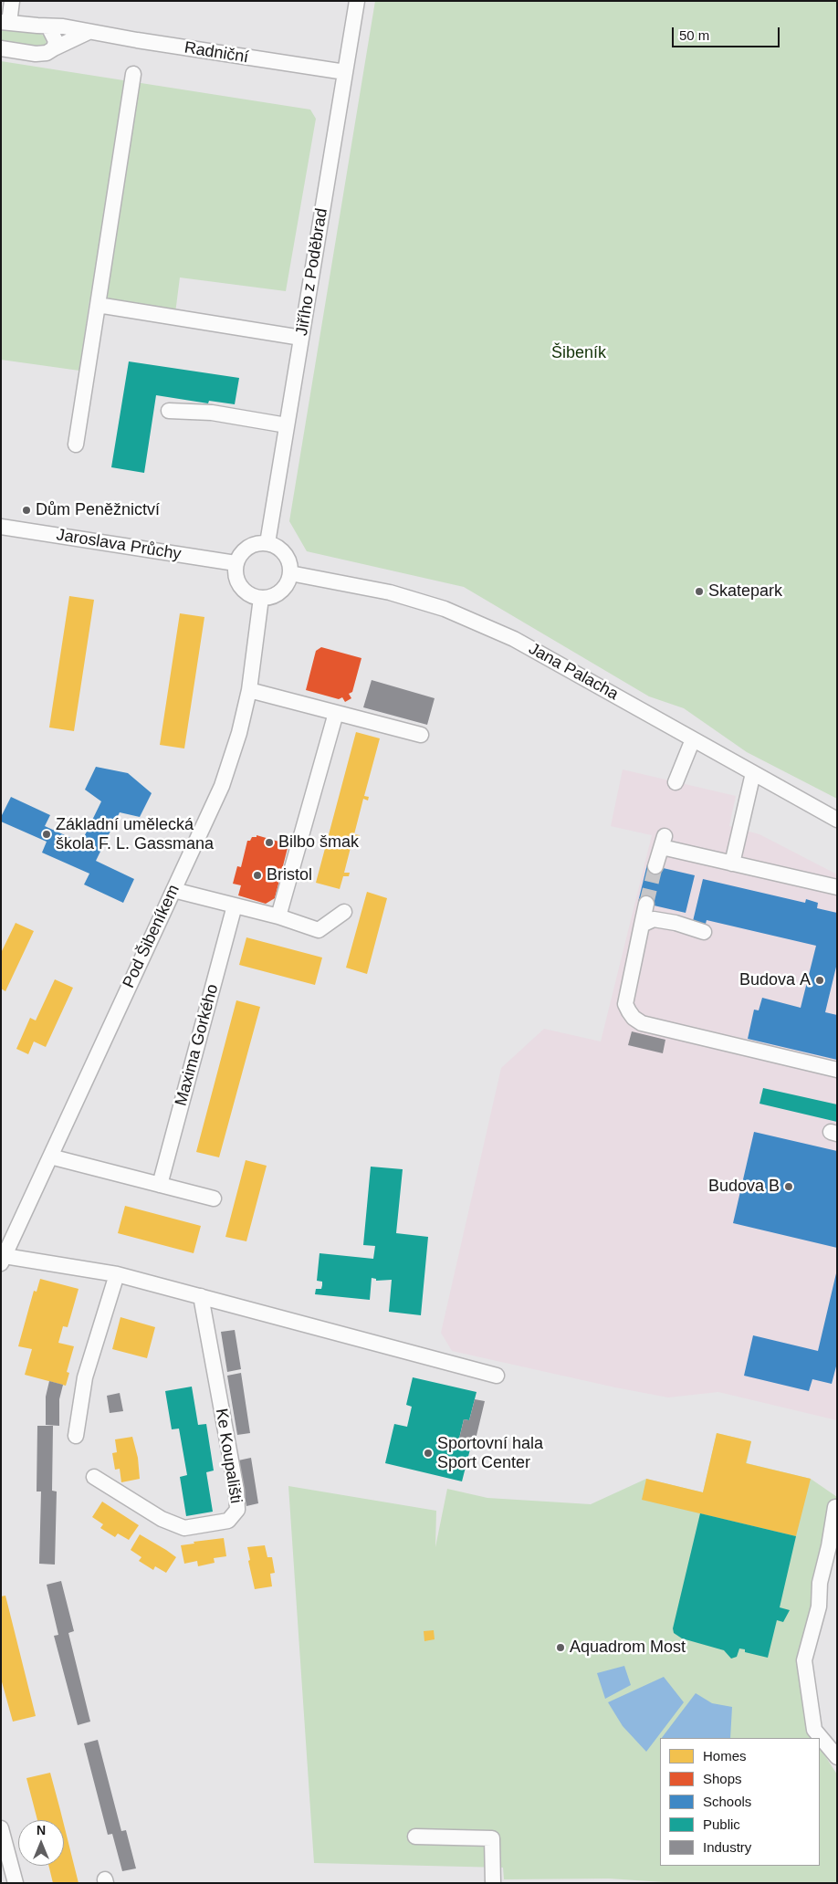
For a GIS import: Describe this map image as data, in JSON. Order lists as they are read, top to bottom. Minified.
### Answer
{"streets":{"street":["Radniční","Jiřího z Poděbrad","Jaroslava Průchy","Jana Palacha","Pod Šibeníkem","Maxima Gorkého","Ke Koupališti"]},"crossings":[["Radniční","Jiřího z Poděbrad"],["Jiřího z Poděbrad","Jaroslava Průchy"],["Jiřího z Poděbrad","Jana Palacha"],["Jiřího z Poděbrad","Pod Šibeníkem"],["Jaroslava Průchy","Jana Palacha"],["Jaroslava Průchy","Pod Šibeníkem"],["Jana Palacha","Pod Šibeníkem"]],"parks":["Šibeník"],"places":["Dům Peněžnictví","Skatepark","Základní umělecká škola F. L. Gassmana","Bilbo šmak","Bristol","Budova A","Budova B","Sportovní hala Sport Center","Aquadrom Most"],"legend":["Homes","Shops","Schools","Public","Industry"],"scale_bar":"50 m","north":"top"}
